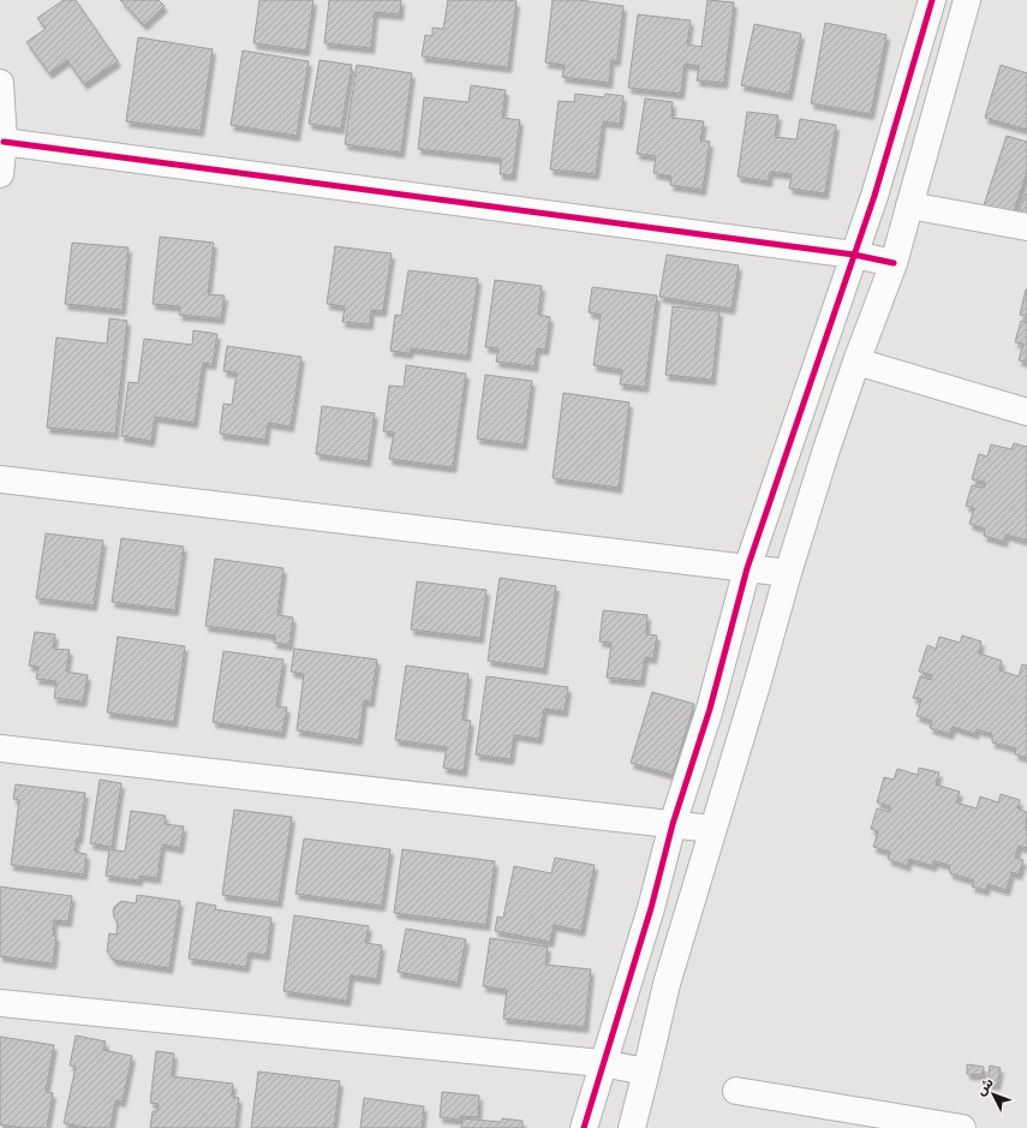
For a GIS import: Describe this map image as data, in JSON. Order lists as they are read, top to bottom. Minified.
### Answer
{"north":"top left"}
